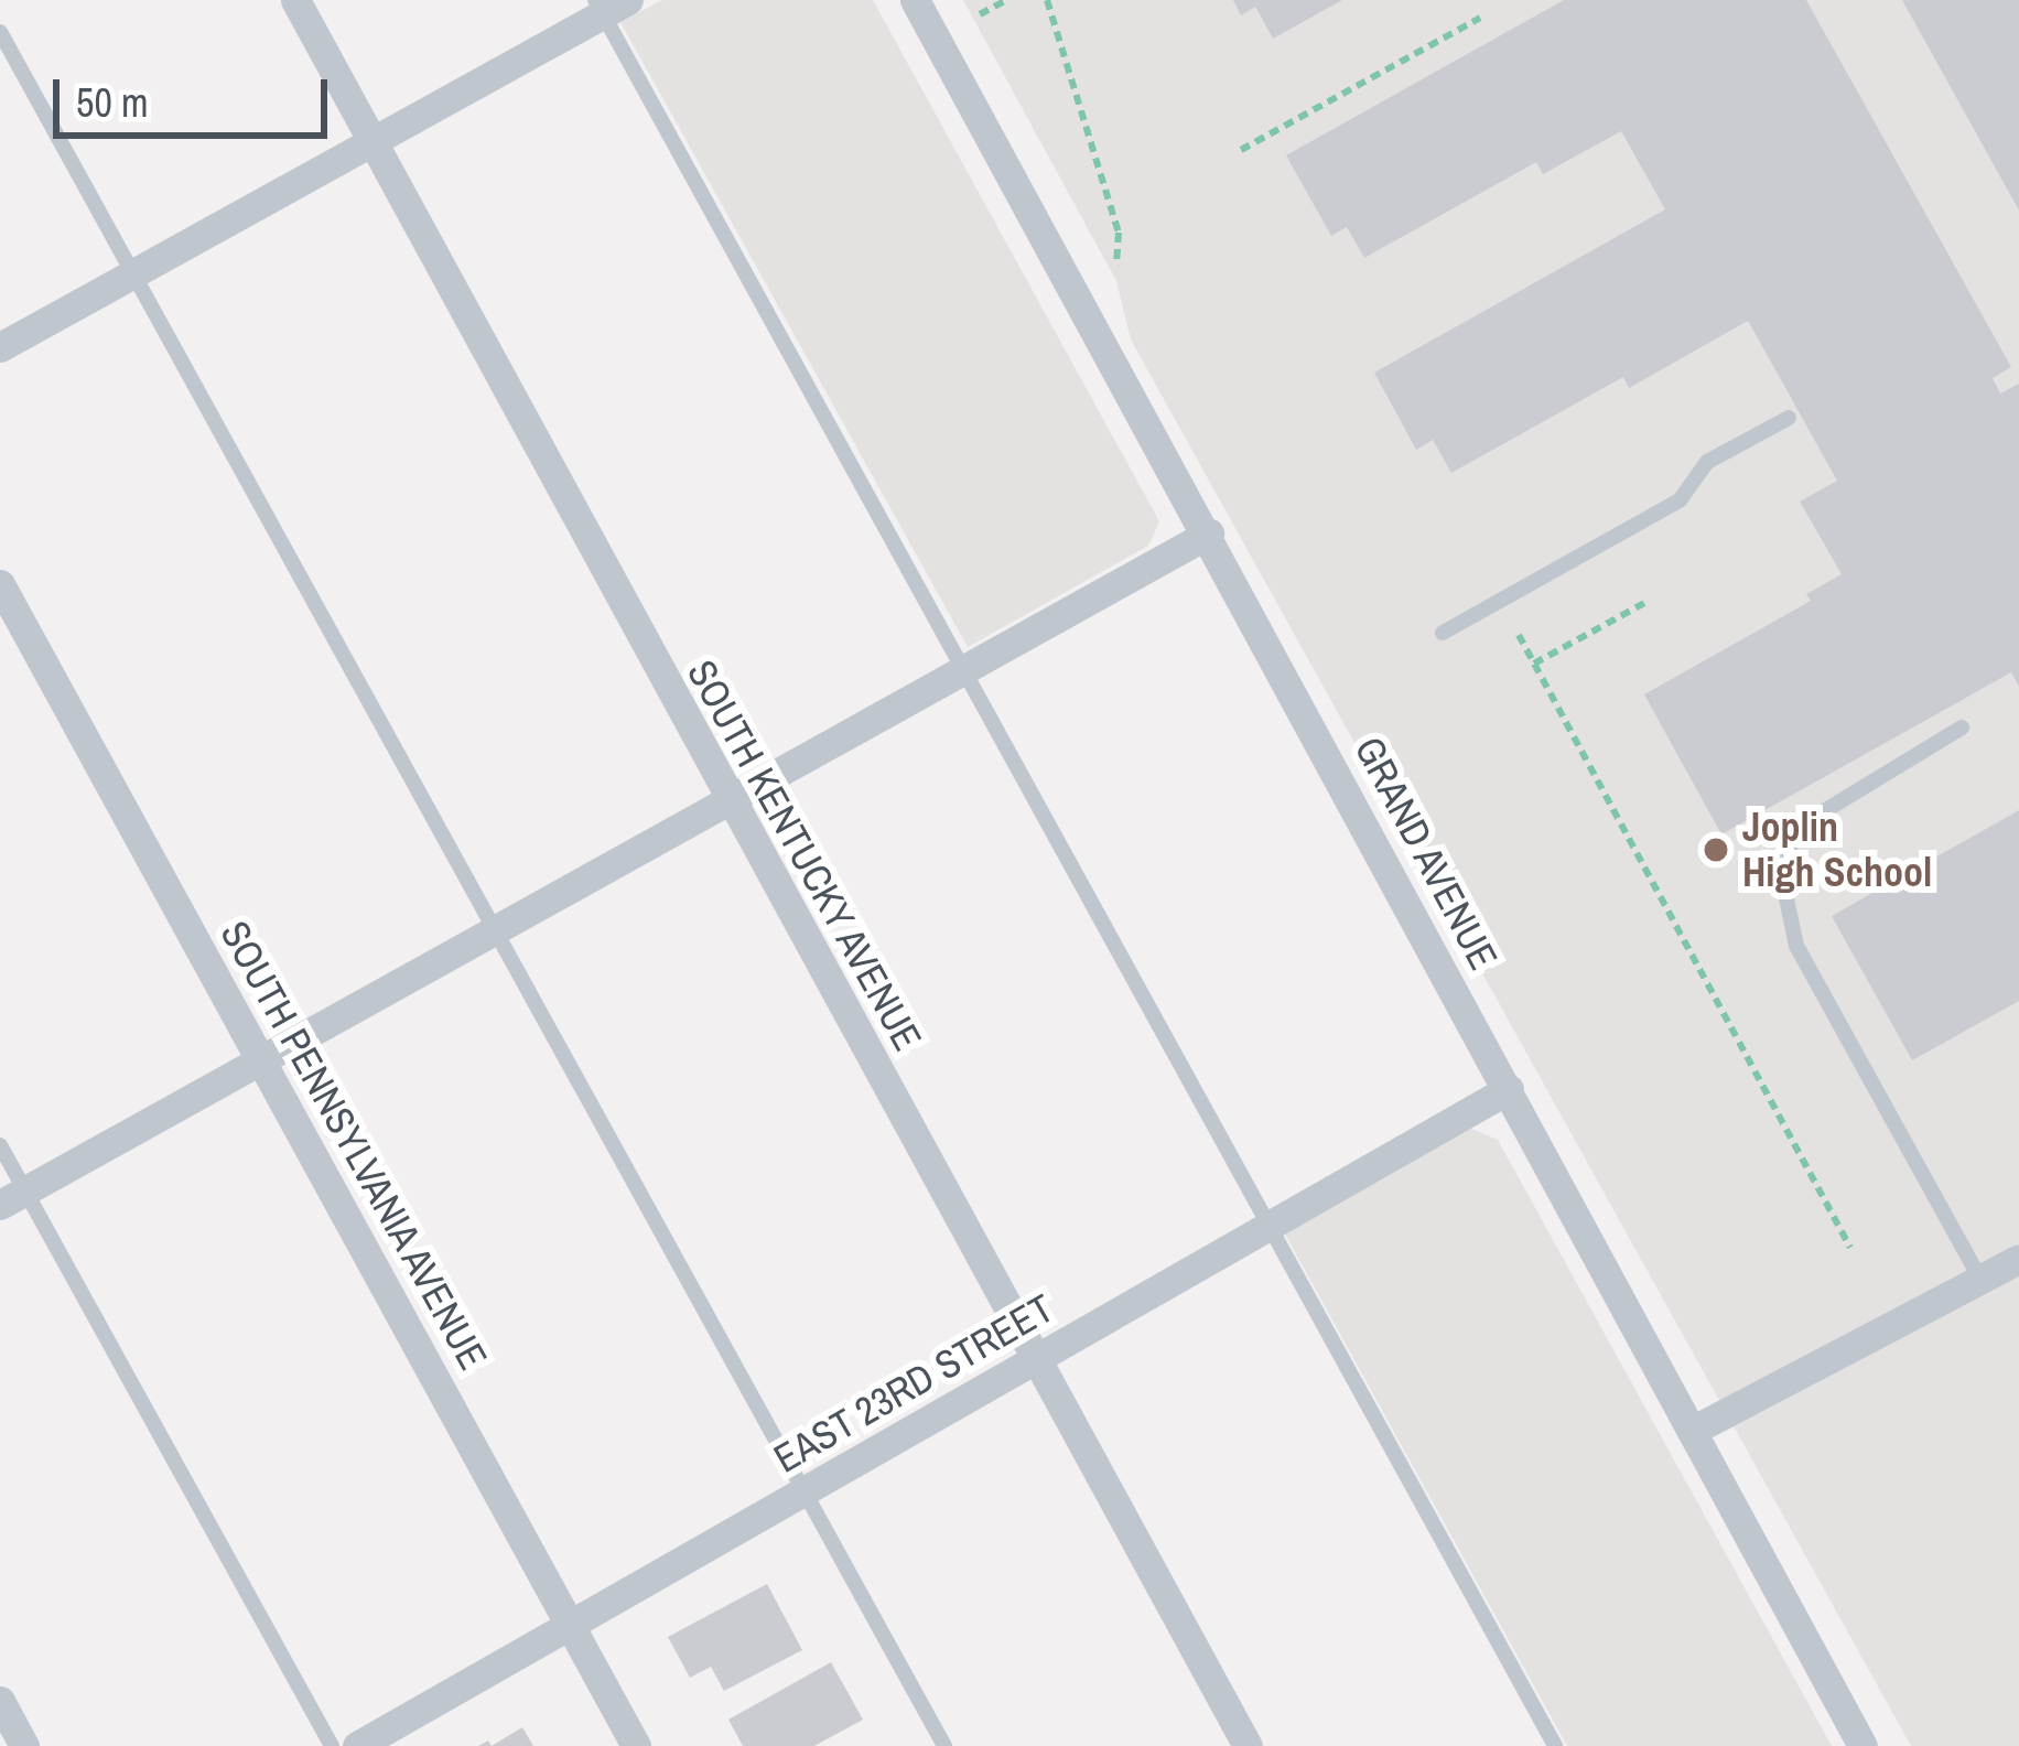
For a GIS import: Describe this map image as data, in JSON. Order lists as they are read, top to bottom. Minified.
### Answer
{"streets":{"street":["GRAND AVENUE","SOUTH KENTUCKY AVENUE","SOUTH PENNSYLVANIA AVENUE","EAST 23RD STREET"]},"crossings":[["GRAND AVENUE","EAST 23RD STREET"],["SOUTH KENTUCKY AVENUE","EAST 23RD STREET"],["SOUTH PENNSYLVANIA AVENUE","EAST 23RD STREET"]],"places":["Joplin High School"],"scale_bar":"50 m"}
